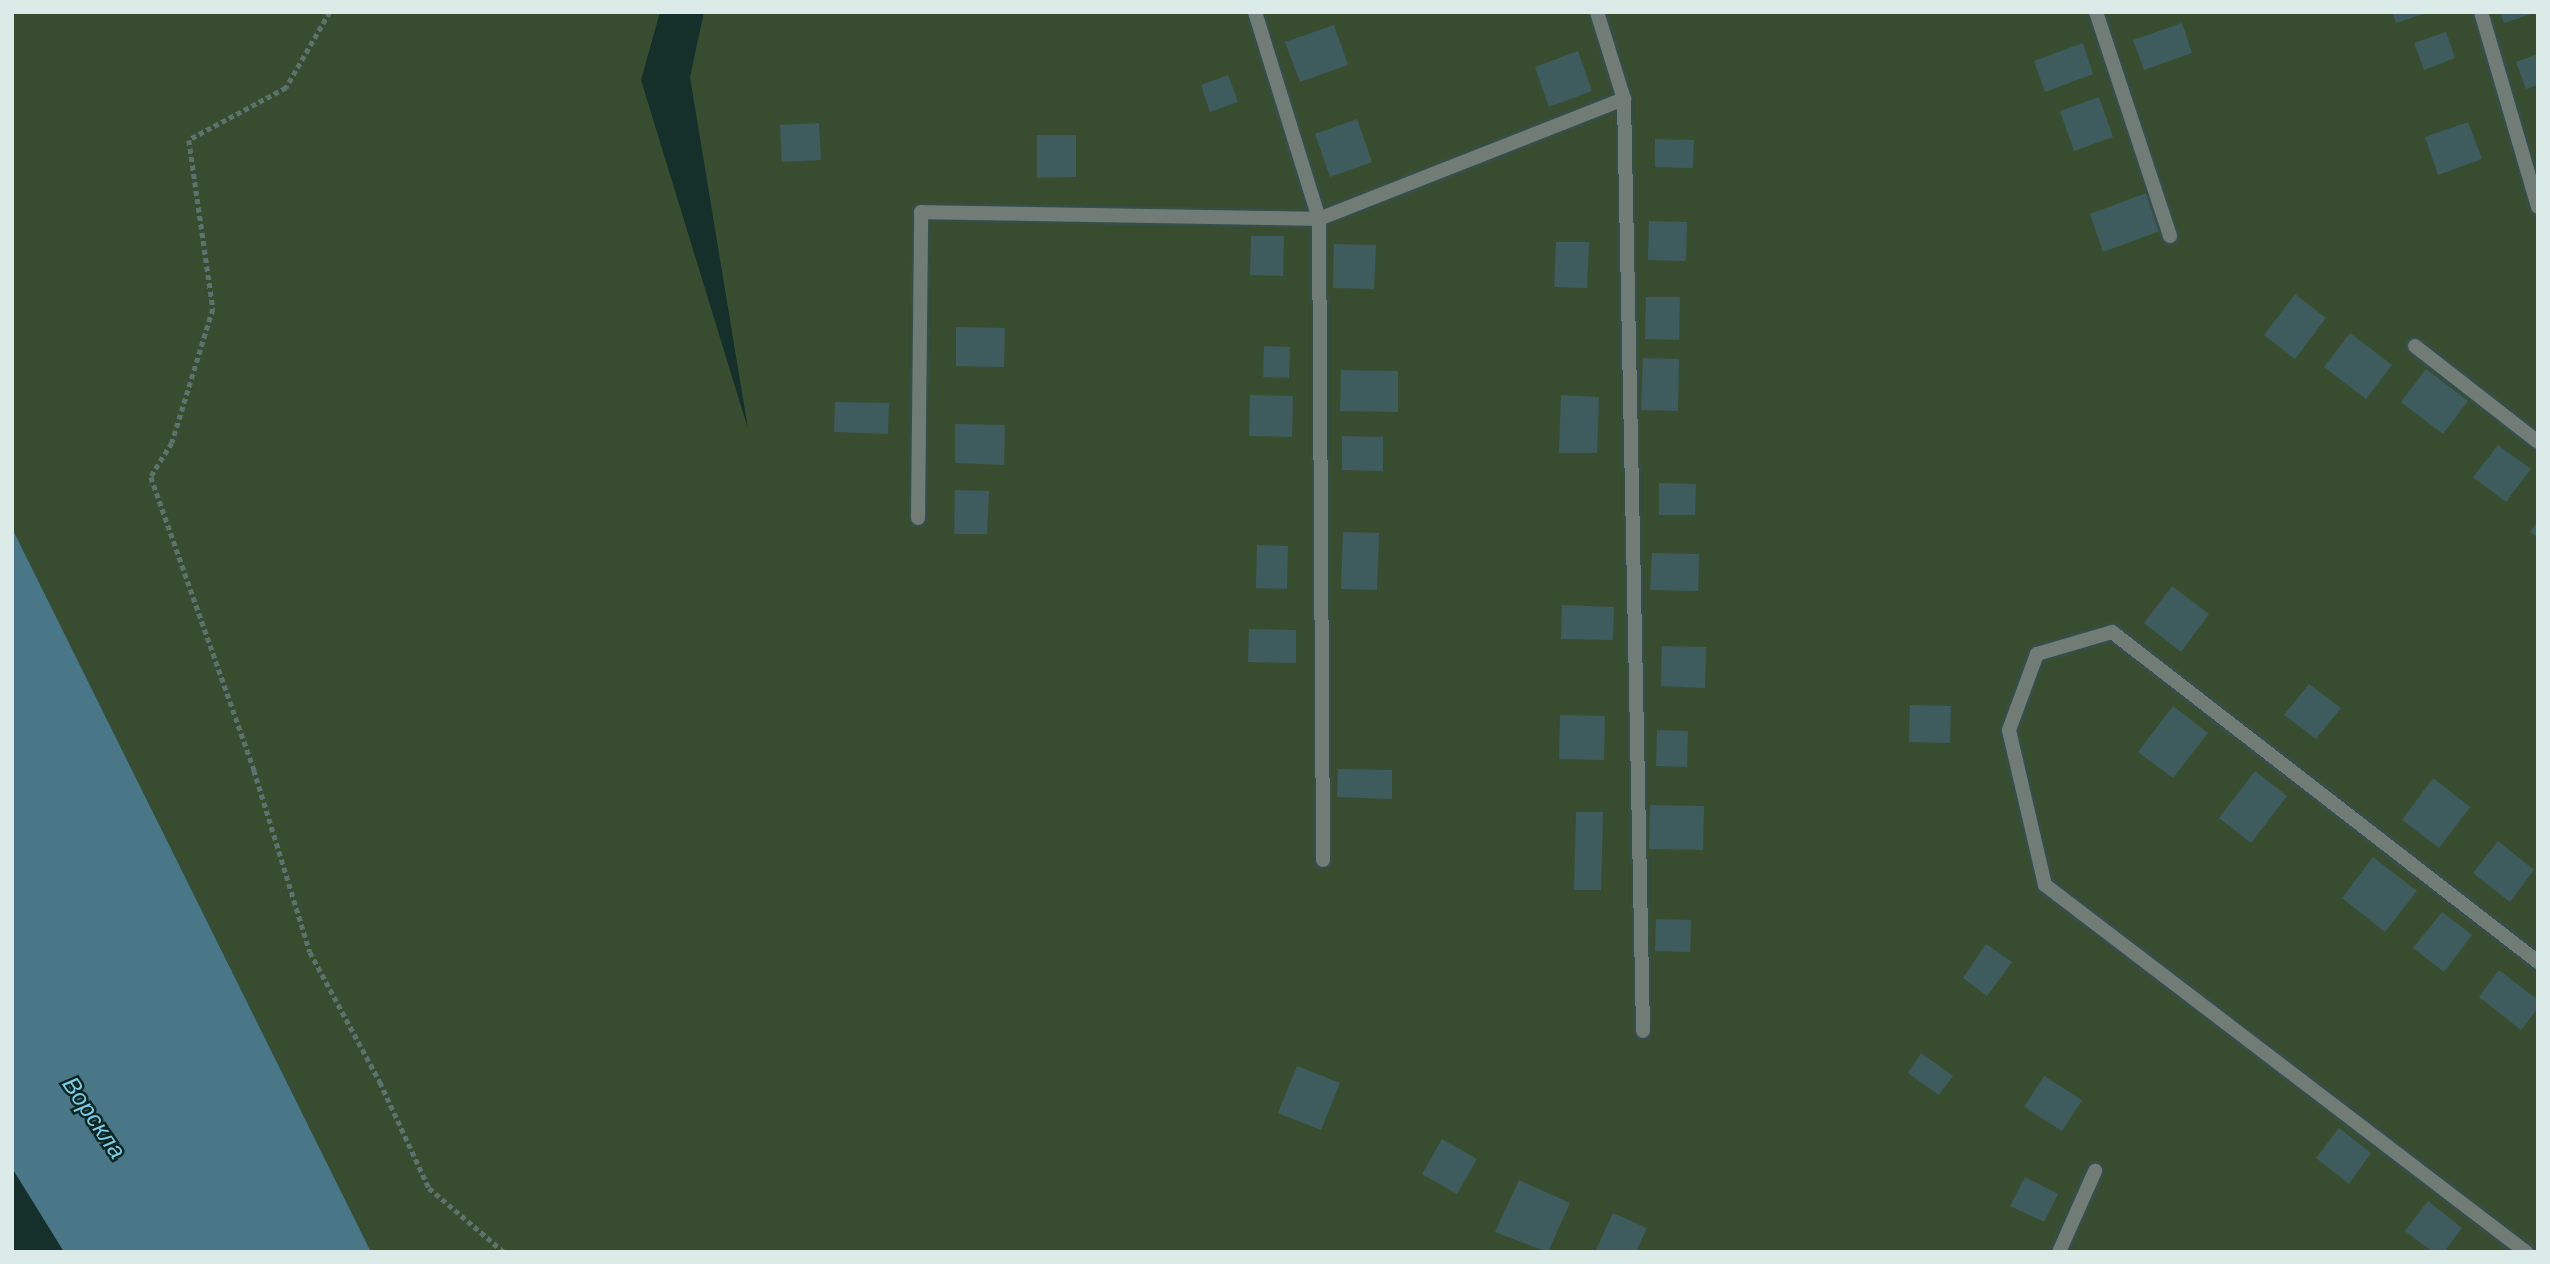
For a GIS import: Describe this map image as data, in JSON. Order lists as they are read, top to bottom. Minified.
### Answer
{"water":["Ворскла"]}
